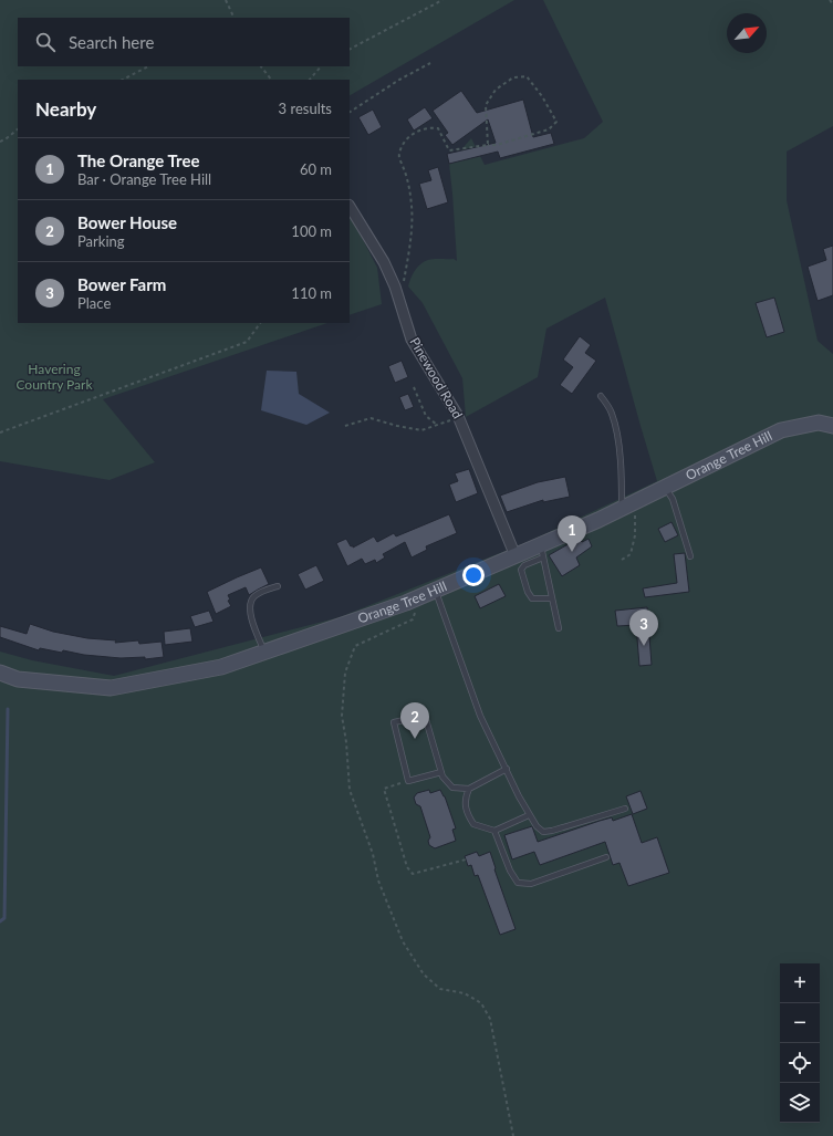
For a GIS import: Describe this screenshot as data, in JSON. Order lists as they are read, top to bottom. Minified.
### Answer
{"streets":{"main road":["Orange Tree Hill"],"street":["Pinewood Road"]},"crossings":[["Pinewood Road","Orange Tree Hill"]],"parks":["Havering Country Park"],"north":"top right","page":{"search":"Search here","heading":["Nearby","3 results"],"list":[{"mark":"1","name":"The Orange Tree","note":"Bar · Orange Tree Hill","value":"60 m"},{"mark":"2","name":"Bower House","note":"Parking","value":"100 m"},{"mark":"3","name":"Bower Farm","note":"Place","value":"110 m"}],"pins":["1","3","2"],"map_buttons":["+","−"]}}
